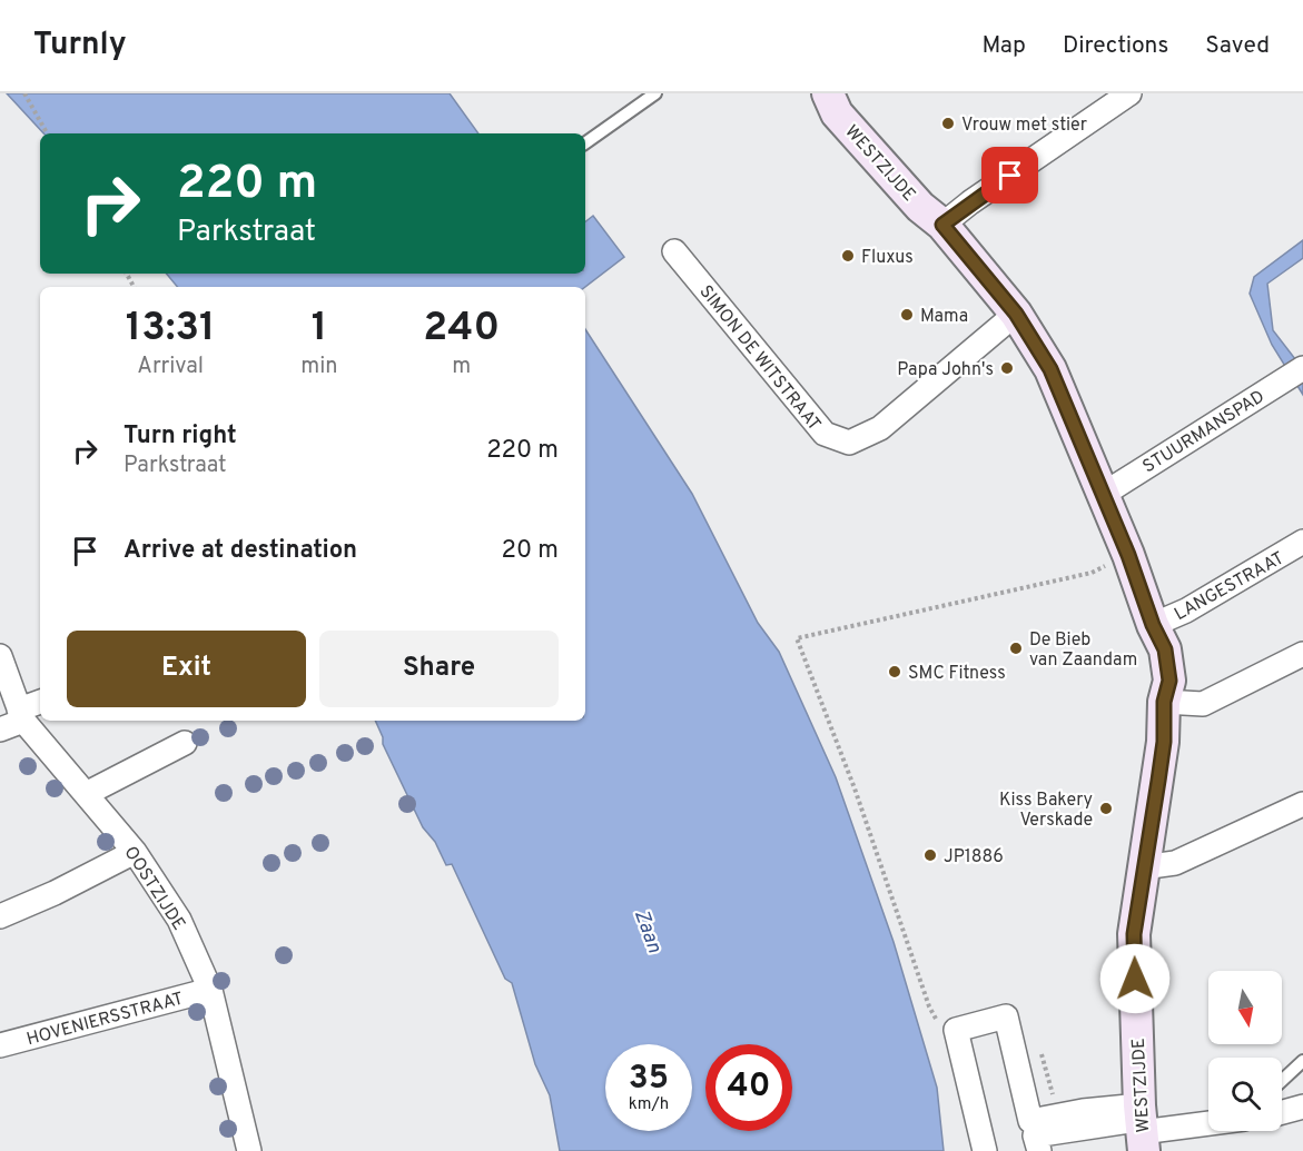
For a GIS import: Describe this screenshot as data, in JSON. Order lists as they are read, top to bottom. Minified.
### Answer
{"streets":{"street":["WESTZIJDE","SIMON DE WITSTRAAT","STUURMANSPAD","LANGESTRAAT","OOSTZIJDE","HOVENIERSSTRAAT"]},"crossings":[["WESTZIJDE","SIMON DE WITSTRAAT"],["WESTZIJDE","STUURMANSPAD"],["WESTZIJDE","LANGESTRAAT"],["OOSTZIJDE","HOVENIERSSTRAAT"]],"water":["Zaan"],"places":["Vrouw met stier","Fluxus","Mama","Papa John's","De Bieb van Zaandam","SMC Fitness","Kiss Bakery Verskade","JP1886"],"north":"bottom","page":{"header":"Turnly","nav":["Map","Directions","Saved"],"turn":["220 m","Parkstraat"],"eta":["13:31","Arrival","1","min","240","m"],"list":[{"name":"Turn right","note":"Parkstraat","value":"220 m"},{"name":"Arrive at destination","value":"20 m"}],"buttons":["Exit","Share"],"speed":"35 km/h","limit":"40"}}
